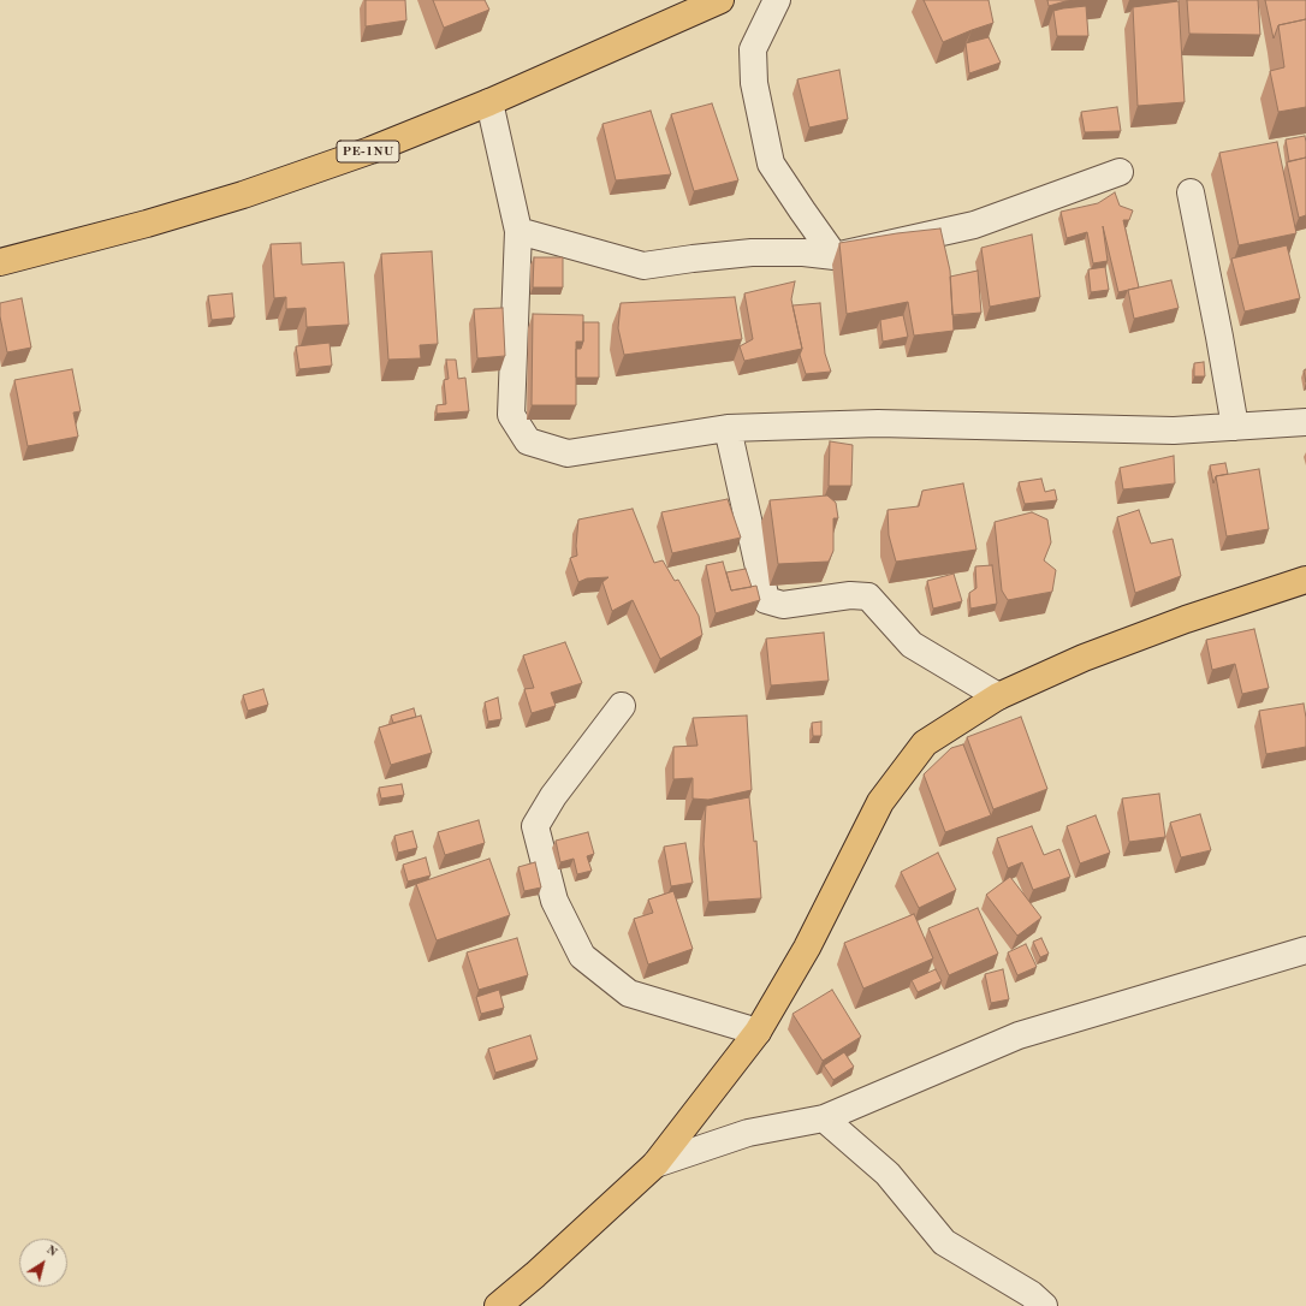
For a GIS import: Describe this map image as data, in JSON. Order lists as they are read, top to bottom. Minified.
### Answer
{"streets":{"main road":["PE-1NU"]},"north":"top right"}
